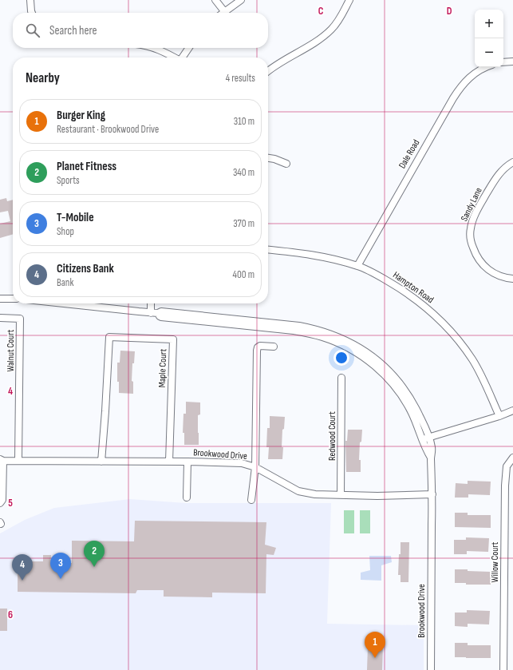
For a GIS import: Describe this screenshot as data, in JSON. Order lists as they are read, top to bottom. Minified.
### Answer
{"streets":{"street":["Dale Road","Sandy Lane","Hampton Road","Walnut Court","Maple Court","Redwood Court","Brookwood Drive","Willow Court"]},"crossings":[["Dale Road","Hampton Road"],["Walnut Court","Brookwood Drive"],["Maple Court","Brookwood Drive"],["Redwood Court","Brookwood Drive"]],"page":{"map_buttons":["+","−"],"search":"Search here","heading":["Nearby","4 results"],"list":[{"mark":"1","name":"Burger King","note":"Restaurant · Brookwood Drive","value":"310 m"},{"mark":"2","name":"Planet Fitness","note":"Sports","value":"340 m"},{"mark":"3","name":"T-Mobile","note":"Shop","value":"370 m"},{"mark":"4","name":"Citizens Bank","note":"Bank","value":"400 m"}],"pins":["2","3","4","1"]},"grid":{"columns":["C","D"],"rows":["4","5","6"]}}
